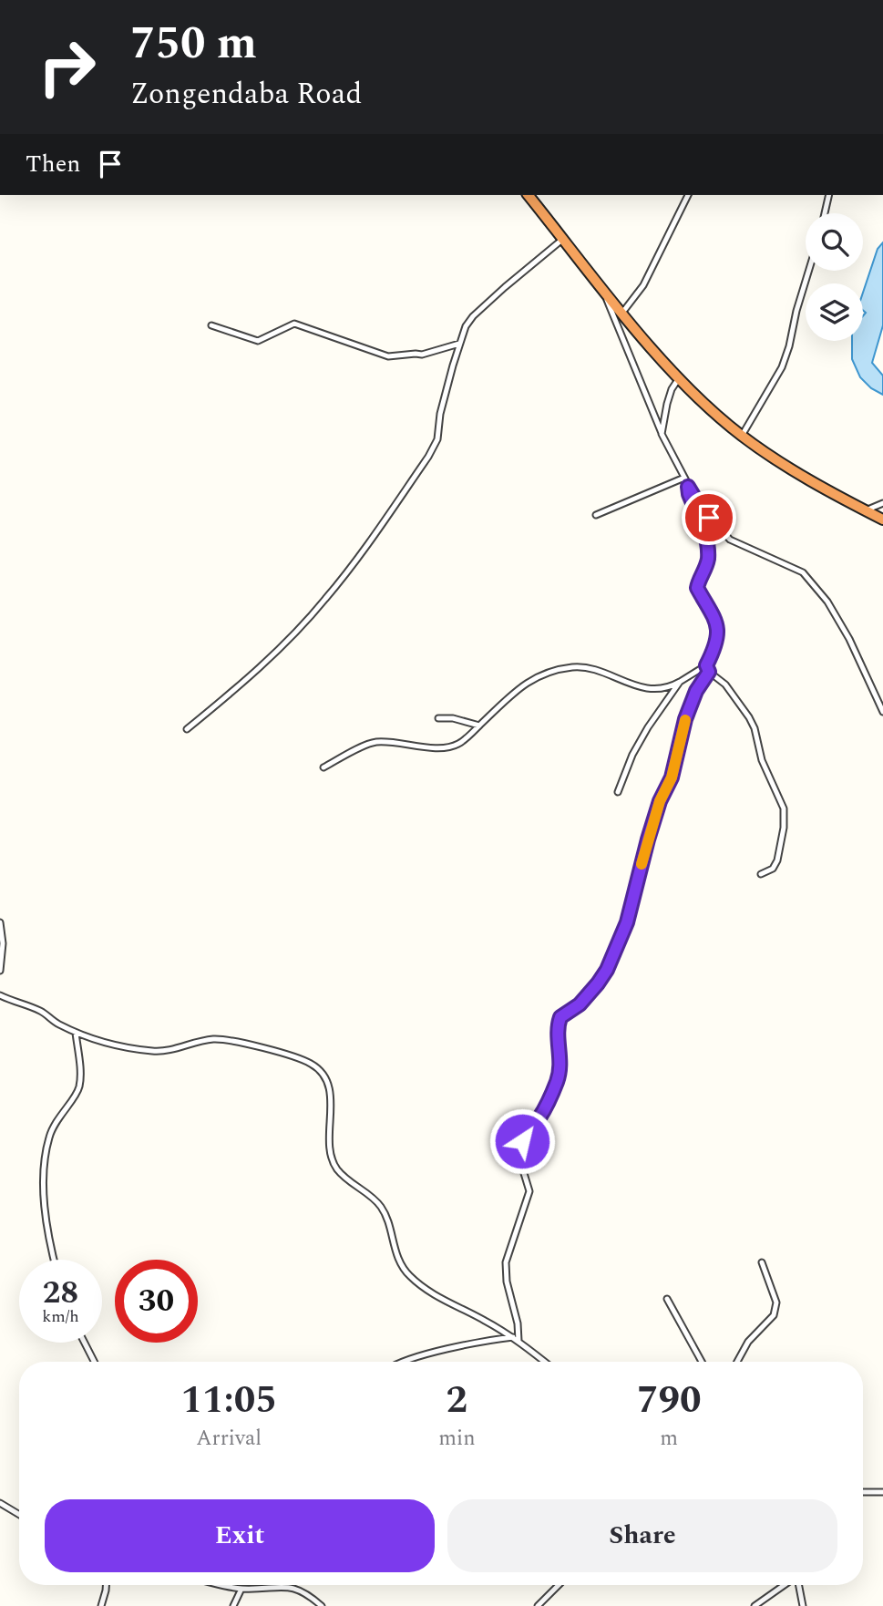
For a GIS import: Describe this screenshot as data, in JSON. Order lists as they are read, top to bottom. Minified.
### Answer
{"page":{"turn":["750 m","Zongendaba Road"],"then":"Then","speed":"28 km/h","limit":"30","eta":["11:05","Arrival","2","min","790","m"],"buttons":["Exit","Share"]}}
